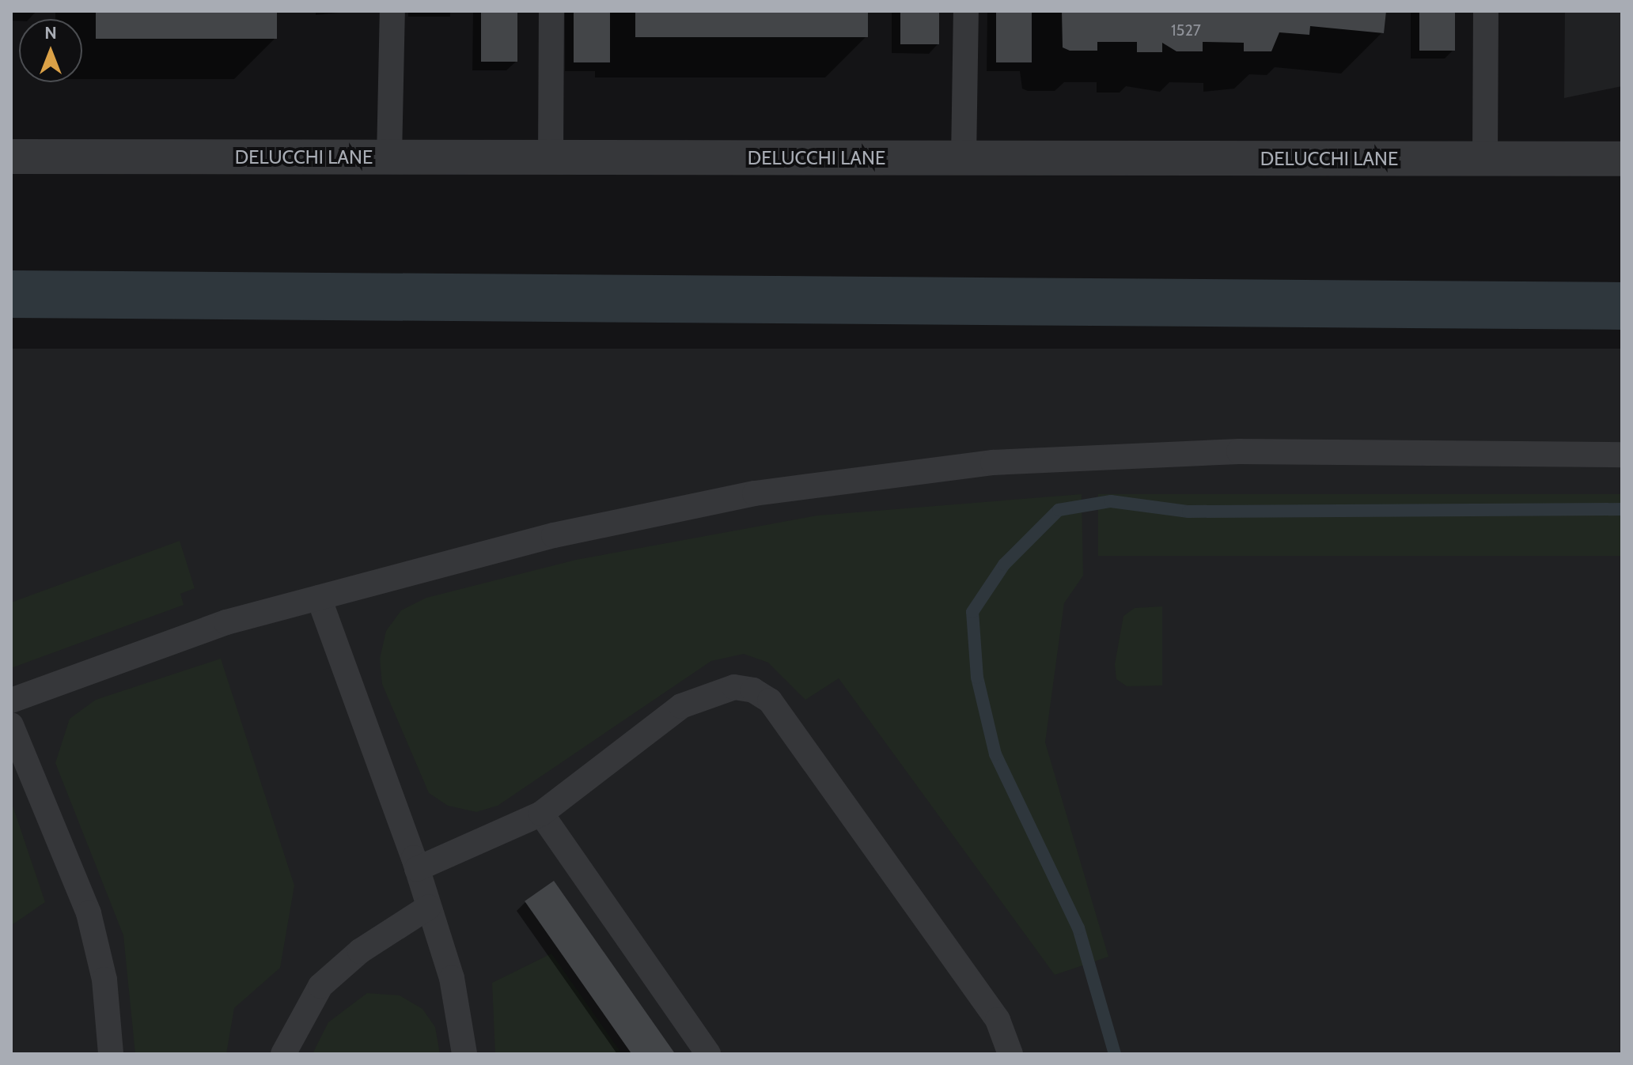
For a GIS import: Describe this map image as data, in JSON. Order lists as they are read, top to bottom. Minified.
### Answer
{"streets":{"street":["DELUCCHI LANE"]},"house_numbers":["1527"],"north":"top"}
